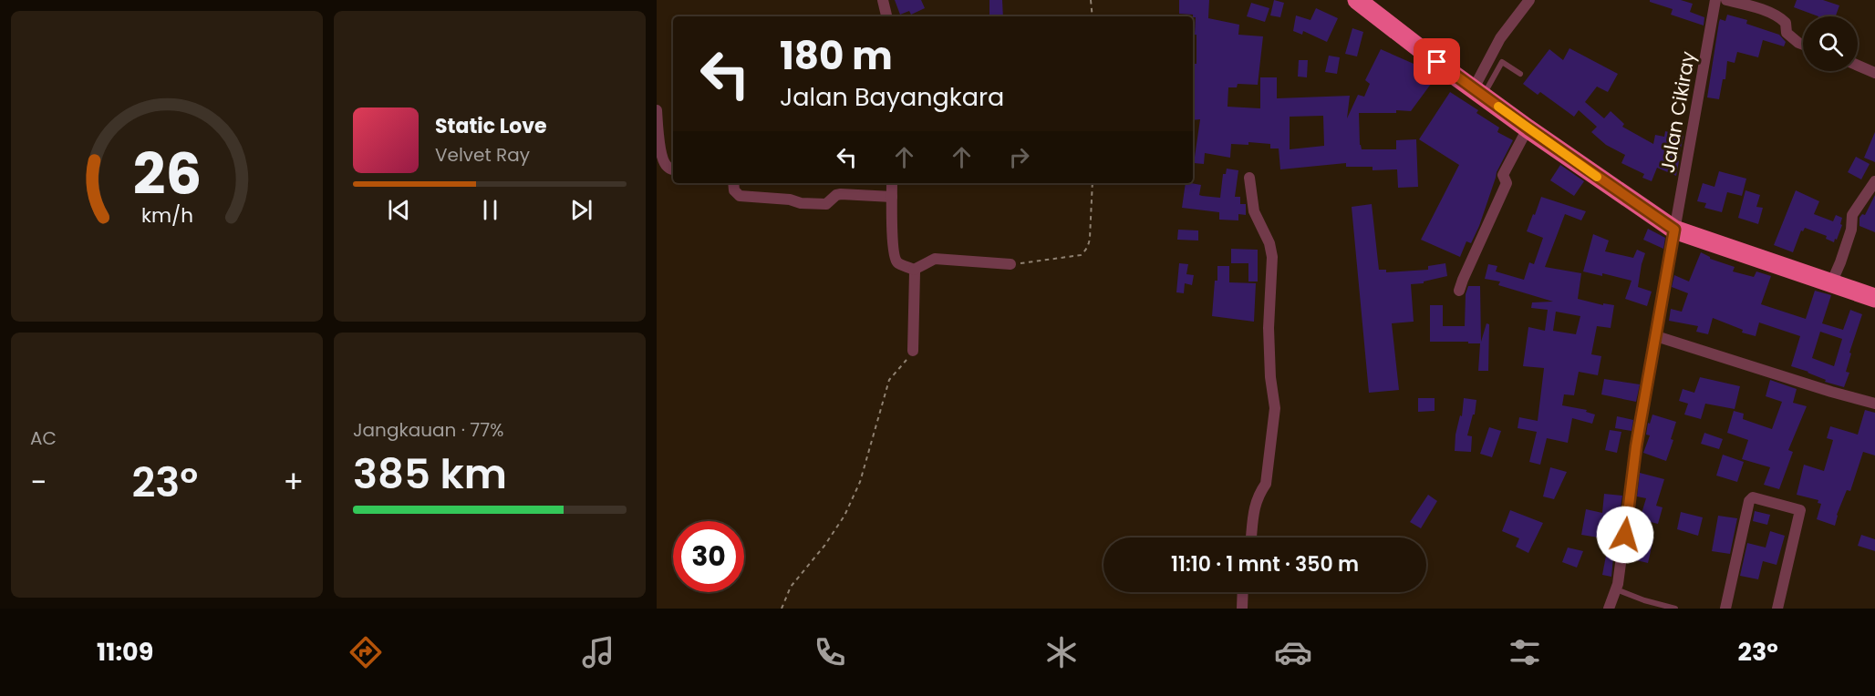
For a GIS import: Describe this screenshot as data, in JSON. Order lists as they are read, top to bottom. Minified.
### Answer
{"streets":{"street":["Jalan Cikiray"]},"page":{"turn":["180 m","Jalan Bayangkara"],"song":["Static Love","Velvet Ray"],"tile":["AC",["Jangkauan · 77%","385 km"]],"heat":["−","23°","+"],"limit":"30","trip":"11:10 · 1 mnt · 350 m","tabs":["11:09","23°"],"gauge":["26","km/h"]}}
